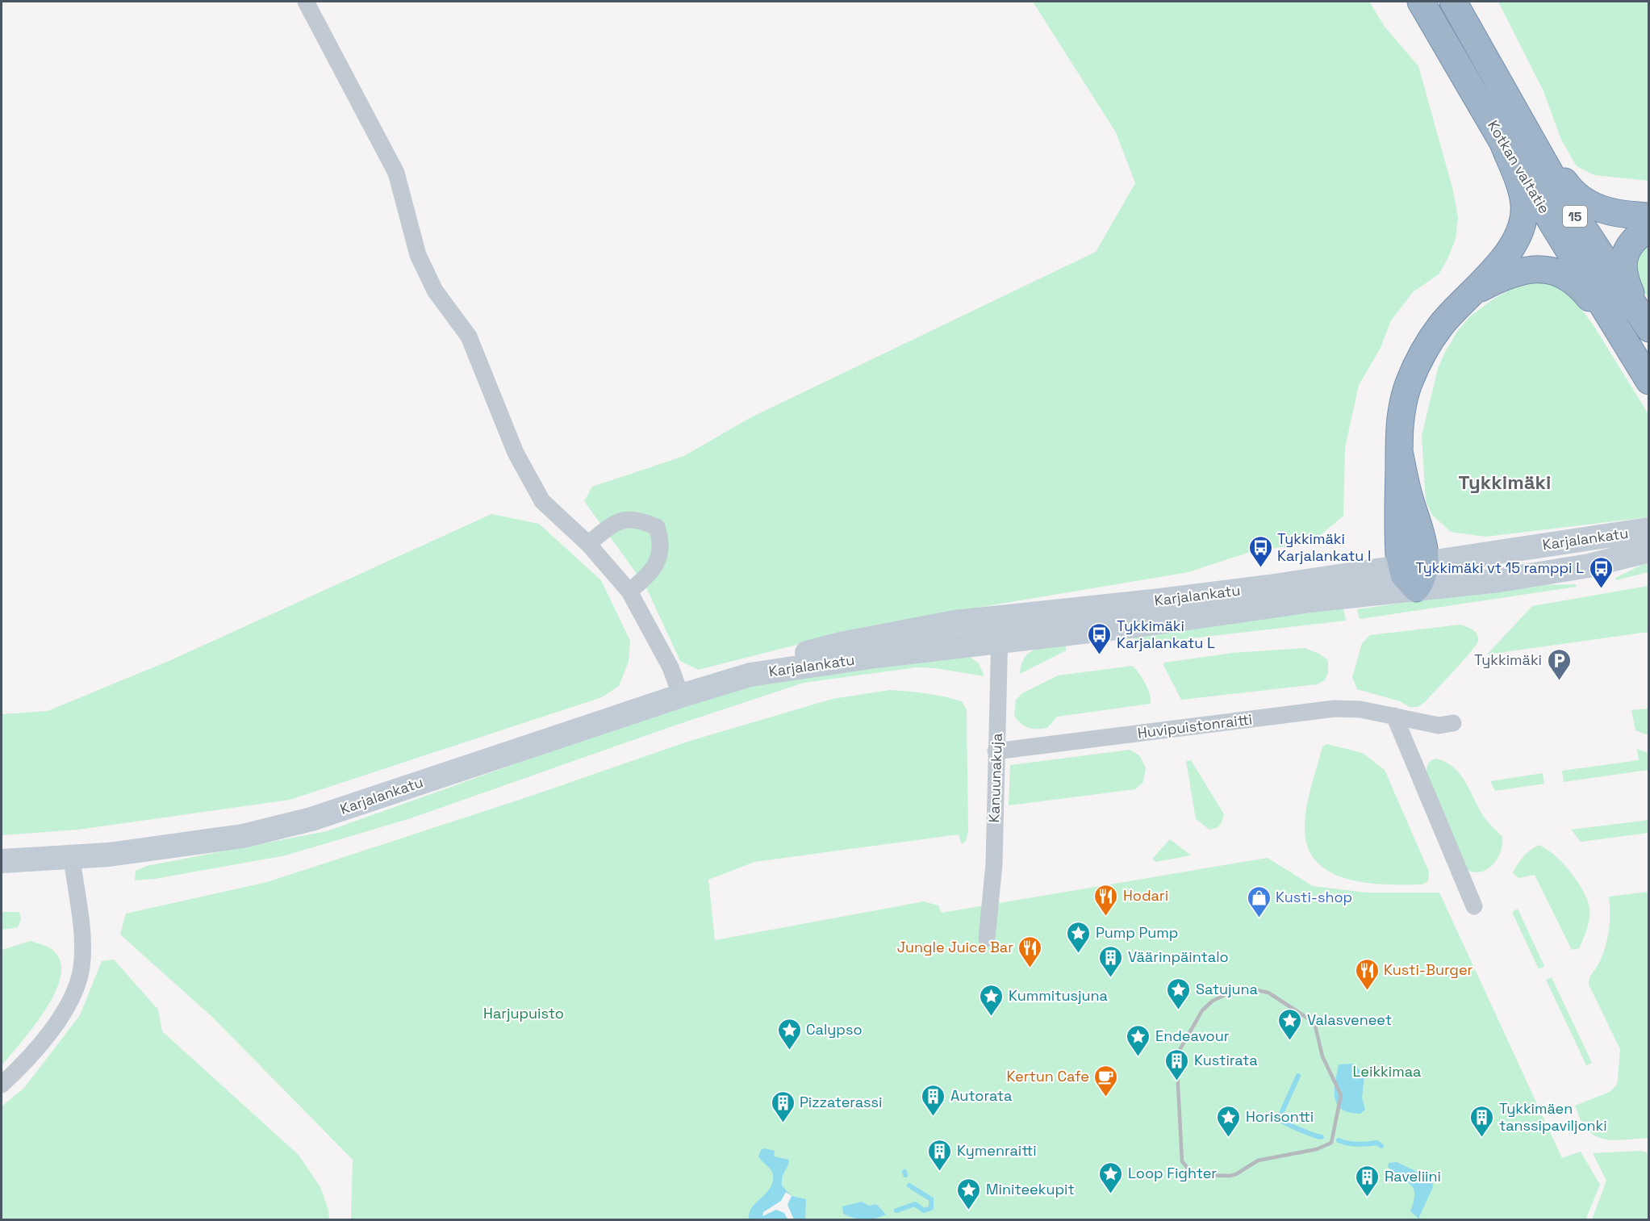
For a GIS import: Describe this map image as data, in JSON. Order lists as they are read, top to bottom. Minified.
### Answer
{"streets":{"highway":["Kotkan valtatie","15"],"main road":["Karjalankatu"],"street":["Huvipuistonraitti","Kanuunakuja"]},"crossings":[["Karjalankatu","Kanuunakuja"],["Huvipuistonraitti","Kanuunakuja"]],"districts":["Tykkimäki"],"parks":["Harjupuisto","Leikkimaa"],"places":{"bus stop":["Tykkimäki Karjalankatu I","Tykkimäki vt 15 ramppi L","Tykkimäki Karjalankatu L"],"parking":["Tykkimäki"],"restaurant":["Hodari","Jungle Juice Bar","Kusti-Burger"],"shop":["Kusti-shop"],"place":["Pump Pump","Satujuna","Kummitusjuna","Valasveneet","Calypso","Endeavour","Horisontti","Loop Fighter","Miniteekupit"],"building":["Väärinpäintalo","Kustirata","Autorata","Pizzaterassi","Tykkimäen tanssipaviljonki","Kymenraitti","Raveliini"],"cafe":["Kertun Cafe"]}}
